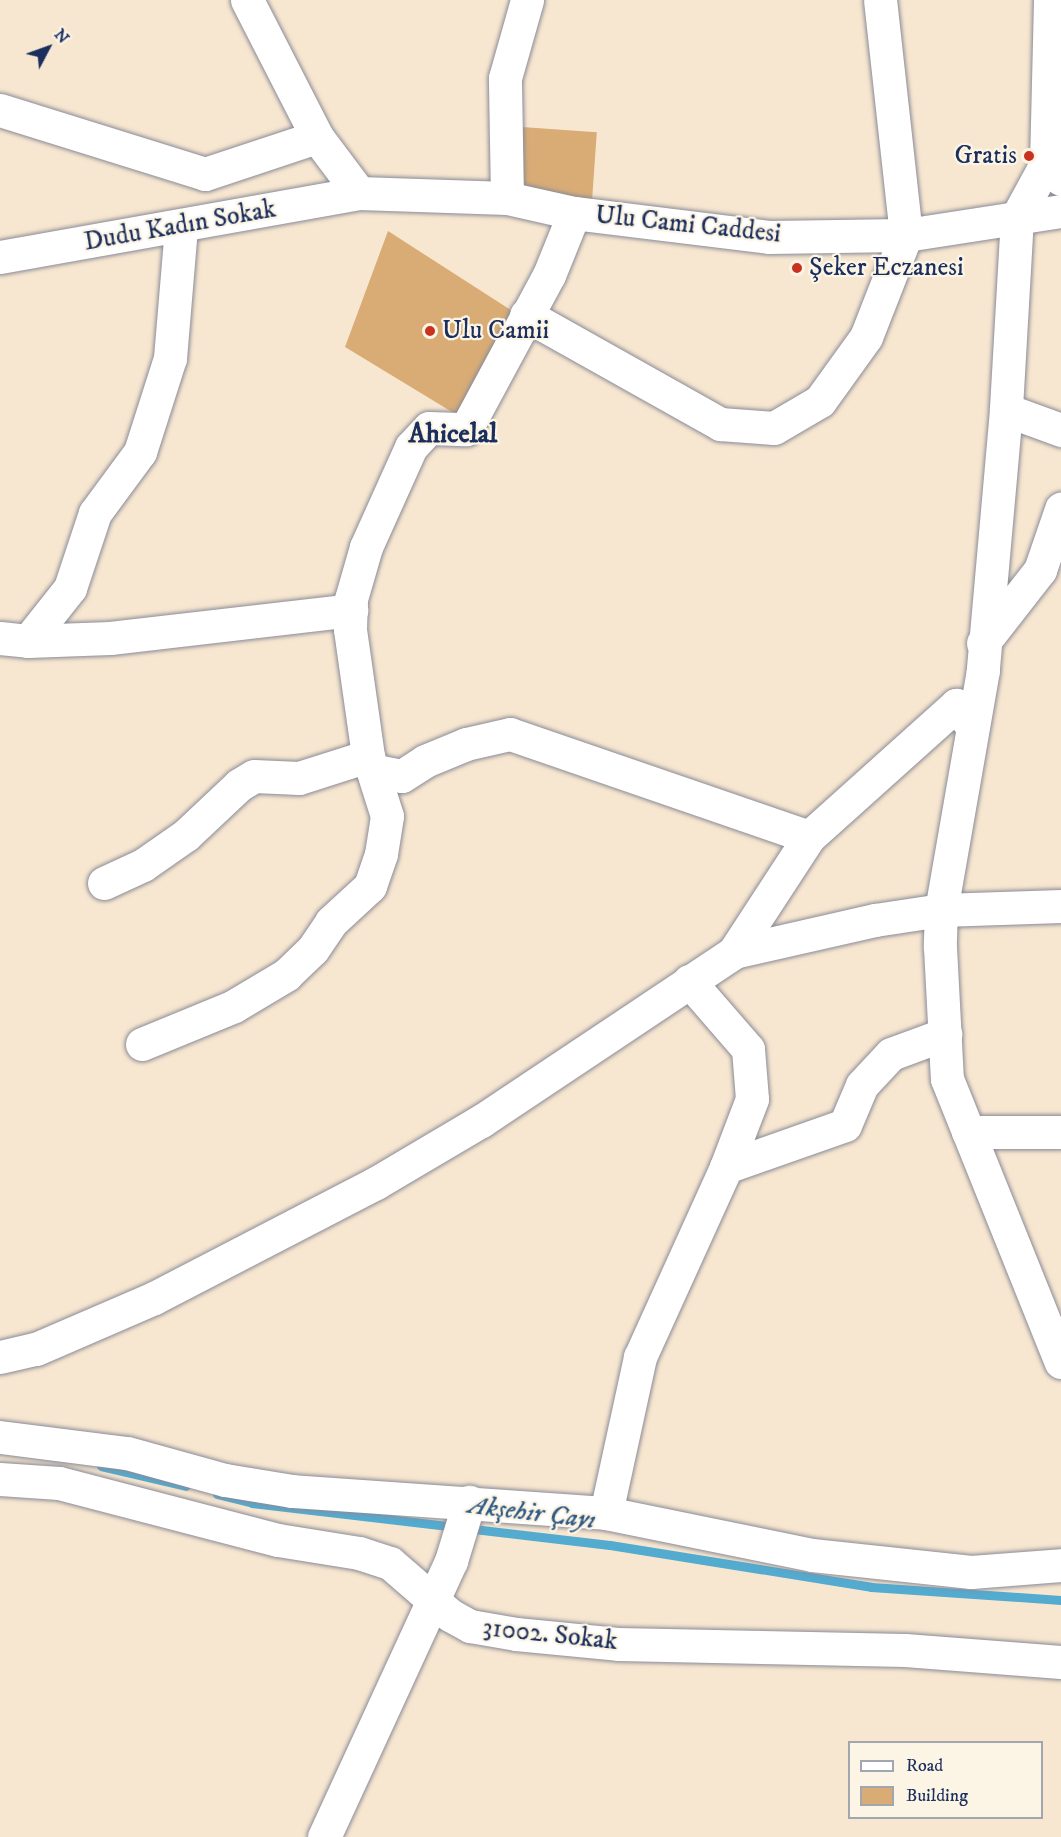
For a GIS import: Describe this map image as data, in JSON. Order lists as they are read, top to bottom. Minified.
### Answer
{"streets":{"street":["Ulu Cami Caddesi","Dudu Kadın Sokak","31002. Sokak"]},"crossings":[["Ulu Cami Caddesi","Dudu Kadın Sokak"]],"districts":["Ahicelal"],"water":["Akşehir Çayı"],"places":["Gratis","Şeker Eczanesi","Ulu Camii"],"legend":["Road","Building"],"north":"top right"}
